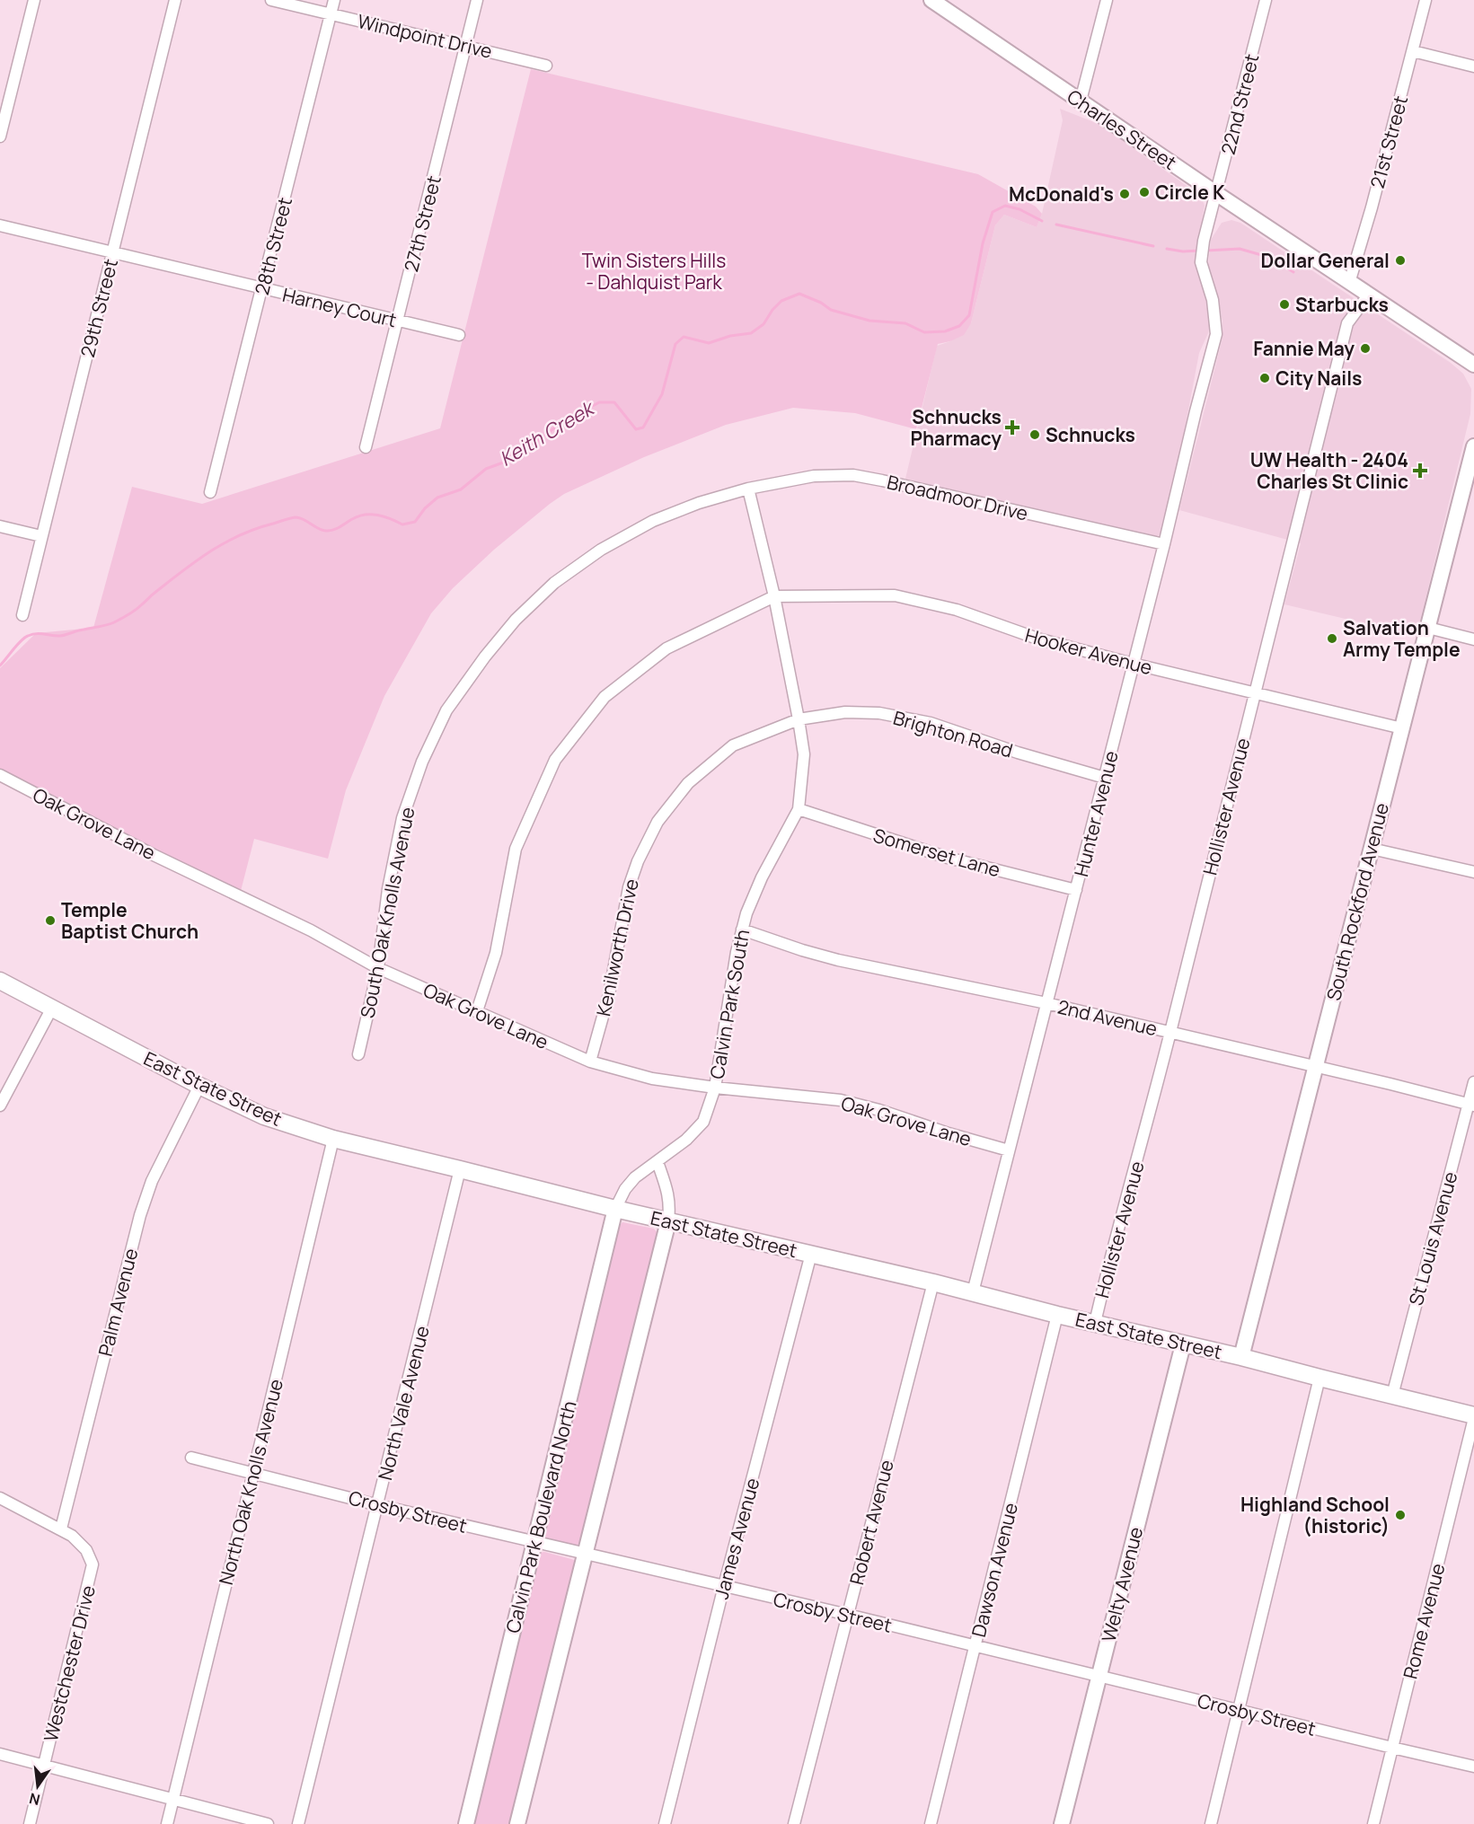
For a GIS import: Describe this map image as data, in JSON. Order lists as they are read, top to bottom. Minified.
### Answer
{"streets":{"main road":["East State Street"],"street":["Windpoint Drive","22nd Street","Charles Street","21st Street","27th Street","28th Street","Harney Court","29th Street","Broadmoor Drive","Hooker Avenue","Brighton Road","Hollister Avenue","Hunter Avenue","Oak Grove Lane","Somerset Lane","South Rockford Avenue","South Oak Knolls Avenue","Kenilworth Drive","Calvin Park South","2nd Avenue","St Louis Avenue","Palm Avenue","North Vale Avenue","North Oak Knolls Avenue","Crosby Street","Calvin Park Boulevard North","Robert Avenue","James Avenue","Dawson Avenue","Welty Avenue","Rome Avenue","Westchester Drive"]},"crossings":[["Windpoint Drive","27th Street"],["Windpoint Drive","28th Street"],["22nd Street","Charles Street"],["22nd Street","Hunter Avenue"],["Charles Street","21st Street"],["Charles Street","Hollister Avenue"],["27th Street","Harney Court"],["28th Street","Harney Court"],["Harney Court","29th Street"],["Broadmoor Drive","Hunter Avenue"],["Broadmoor Drive","South Oak Knolls Avenue"],["Broadmoor Drive","Calvin Park South"],["Hooker Avenue","Hollister Avenue"],["Hooker Avenue","Hunter Avenue"],["Hooker Avenue","South Rockford Avenue"],["Hooker Avenue","Calvin Park South"],["Brighton Road","Hunter Avenue"],["Brighton Road","Kenilworth Drive"],["Brighton Road","Calvin Park South"],["Hollister Avenue","2nd Avenue"],["Hollister Avenue","East State Street"],["Hunter Avenue","Oak Grove Lane"],["Hunter Avenue","Somerset Lane"],["Hunter Avenue","2nd Avenue"],["Hunter Avenue","East State Street"],["Oak Grove Lane","South Oak Knolls Avenue"],["Oak Grove Lane","Kenilworth Drive"],["Oak Grove Lane","Calvin Park South"],["Somerset Lane","Calvin Park South"],["South Rockford Avenue","2nd Avenue"],["South Rockford Avenue","East State Street"],["South Oak Knolls Avenue","Calvin Park South"],["Kenilworth Drive","Calvin Park South"],["Calvin Park South","2nd Avenue"],["Calvin Park South","East State Street"],["Calvin Park South","Calvin Park Boulevard North"],["2nd Avenue","St Louis Avenue"],["East State Street","St Louis Avenue"],["East State Street","Palm Avenue"],["East State Street","North Vale Avenue"],["East State Street","North Oak Knolls Avenue"],["East State Street","Calvin Park Boulevard North"],["East State Street","Robert Avenue"],["East State Street","James Avenue"],["East State Street","Dawson Avenue"],["East State Street","Welty Avenue"],["East State Street","Rome Avenue"],["Palm Avenue","Westchester Drive"],["North Vale Avenue","Crosby Street"],["North Oak Knolls Avenue","Crosby Street"],["Crosby Street","Calvin Park Boulevard North"],["Crosby Street","Robert Avenue"],["Crosby Street","James Avenue"],["Crosby Street","Dawson Avenue"],["Crosby Street","Welty Avenue"],["Crosby Street","Rome Avenue"]],"water":["Keith Creek"],"parks":["Twin Sisters Hills - Dahlquist Park"],"places":{"other":["Circle K","McDonald's","Dollar General","Starbucks","Fannie May","City Nails","Schnucks","Salvation Army Temple","Temple Baptist Church","Highland School (historic)"],"health":["Schnucks Pharmacy","UW Health - 2404 Charles St Clinic"]},"north":"bottom"}
